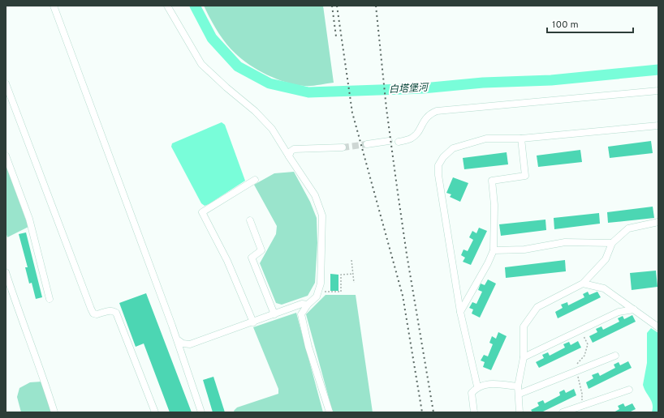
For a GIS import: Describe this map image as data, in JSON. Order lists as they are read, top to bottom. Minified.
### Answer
{"water":["白塔堡河"],"scale_bar":"100 m"}
